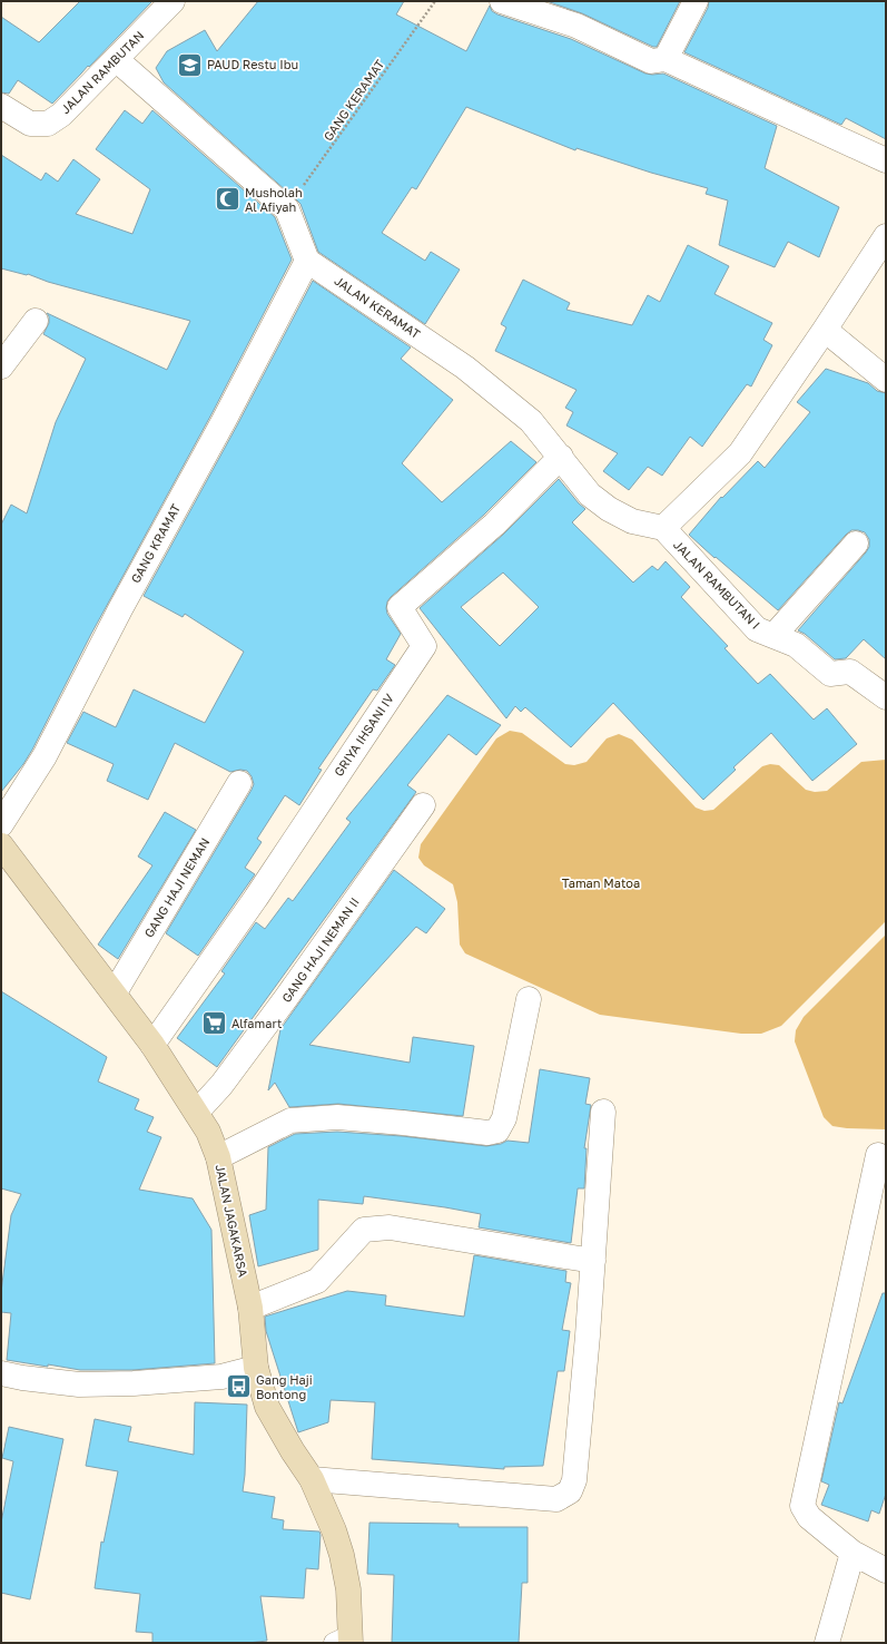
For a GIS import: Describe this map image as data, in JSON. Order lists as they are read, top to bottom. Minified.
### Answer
{"streets":{"main road":["JALAN JAGAKARSA"],"street":["JALAN RAMBUTAN","JALAN KERAMAT","GANG KRAMAT","JALAN RAMBUTAN I","GRIYA IHSANI IV","GANG HAJI NEMAN","GANG HAJI NEMAN II"],"path":["GANG KERAMAT"]},"crossings":[["JALAN KERAMAT","GANG KRAMAT"],["JALAN KERAMAT","JALAN RAMBUTAN I"],["JALAN KERAMAT","GRIYA IHSANI IV"],["GRIYA IHSANI IV","JALAN JAGAKARSA"],["GANG HAJI NEMAN","JALAN JAGAKARSA"],["GANG HAJI NEMAN II","JALAN JAGAKARSA"]],"parks":["Taman Matoa"],"places":{"school or university":["PAUD Restu Ibu"],"mosque":["Musholah Al Afiyah"],"supermarket":["Alfamart"],"bus stop":["Gang Haji Bontong"]}}
